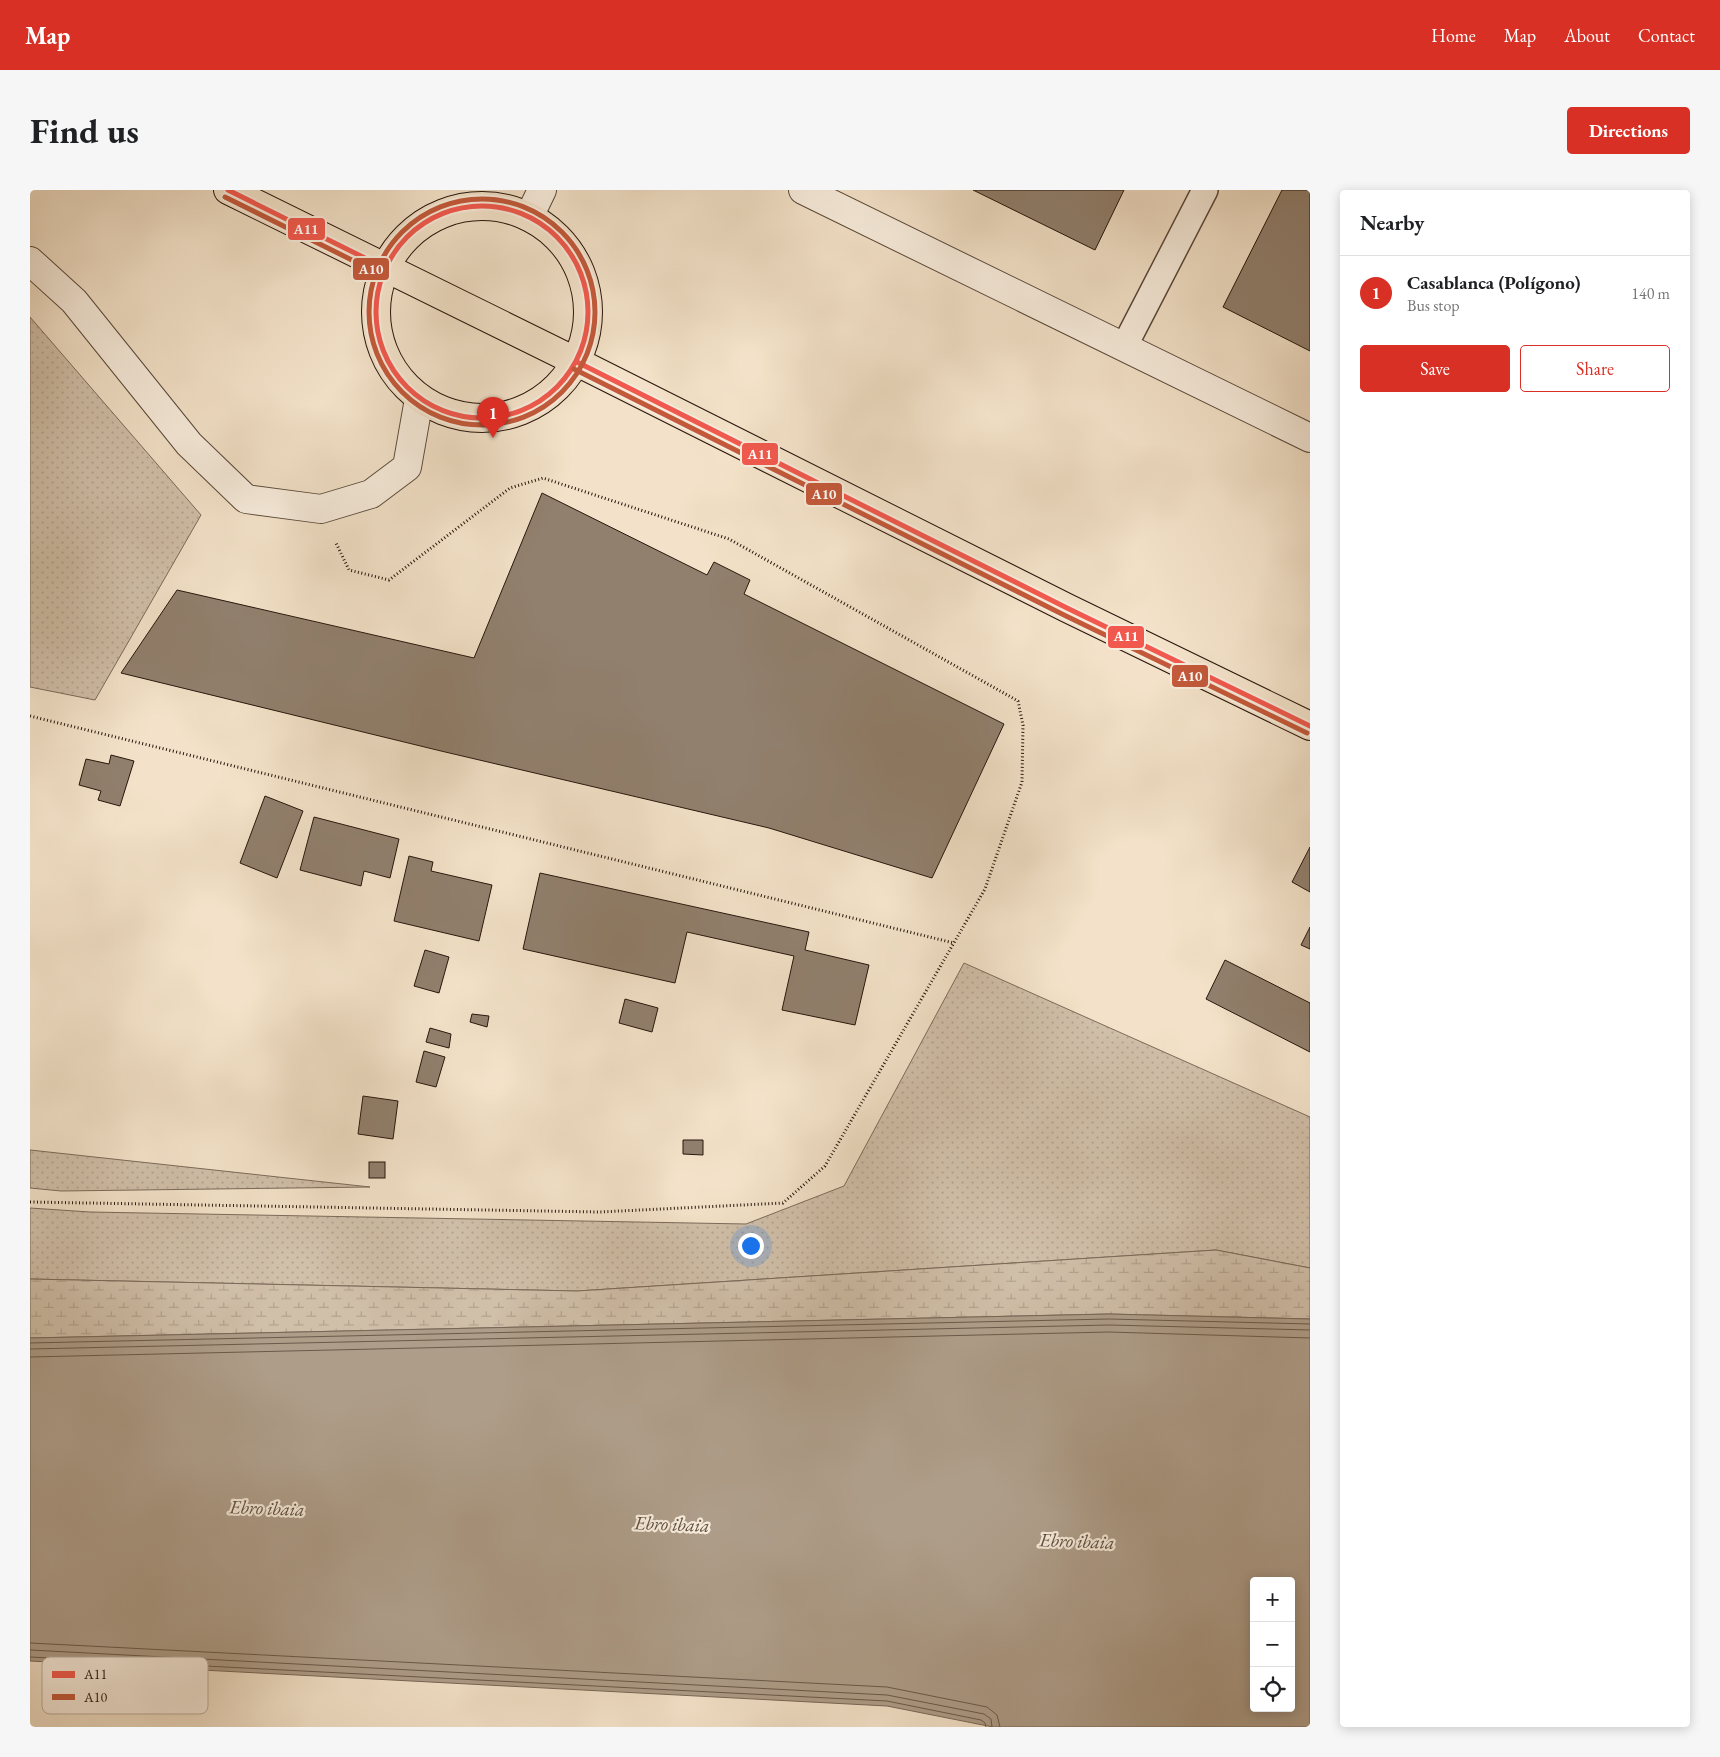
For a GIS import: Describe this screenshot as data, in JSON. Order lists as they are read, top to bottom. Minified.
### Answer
{"water":["Ebro ibaia"],"lines":["transit line A11","transit line A10"],"legend":["A11","A10"],"page":{"header":"Map","nav":["Home","Map","About","Contact"],"buttons":["Directions",["Save","Share"]],"title":"Find us","heading":"Nearby","list":[{"mark":"1","name":"Casablanca (Polígono)","note":"Bus stop","value":"140 m"}],"pins":"1","map_buttons":["+","−"]}}
